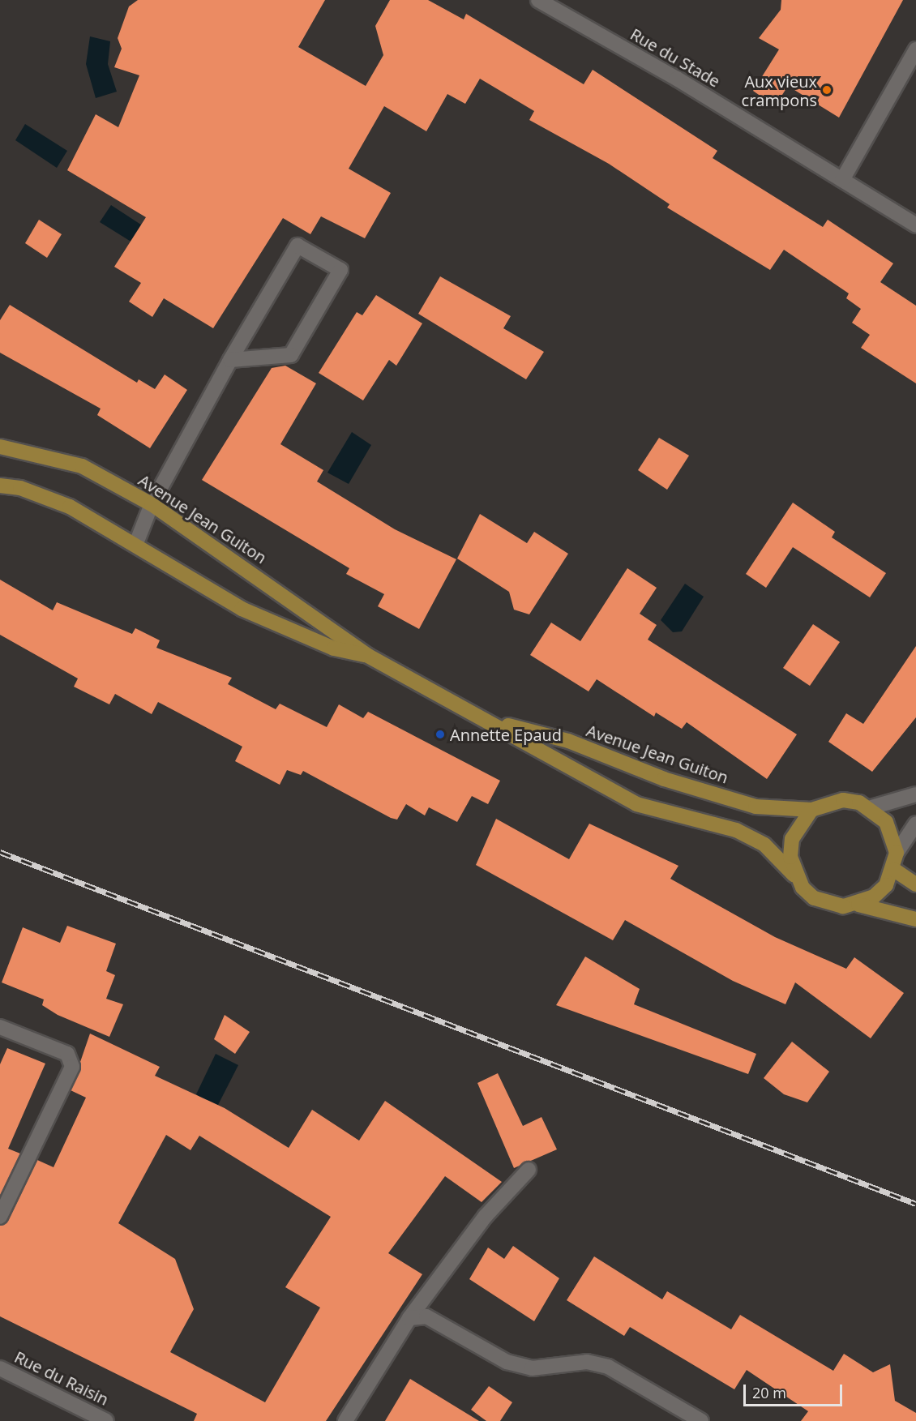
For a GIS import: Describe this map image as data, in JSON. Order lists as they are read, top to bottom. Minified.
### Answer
{"streets":{"main road":["Avenue Jean Guiton"],"street":["Rue du Stade","Rue du Raisin"]},"places":["Aux vieux crampons","Annette Epaud"],"scale_bar":"20 m"}
